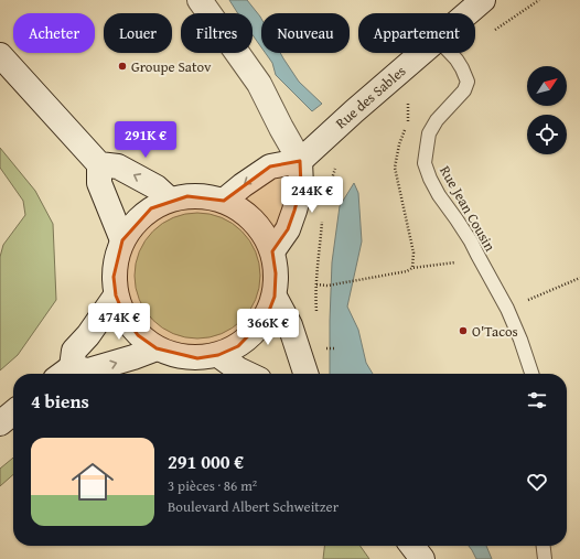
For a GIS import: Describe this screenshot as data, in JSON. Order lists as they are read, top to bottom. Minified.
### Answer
{"streets":{"main road":["Rue des Sables"],"lane":["Rue Jean Cousin"]},"places":["Groupe Satov","O'Tacos"],"north":"top right","page":{"chip":["Acheter","Louer","Filtres","Nouveau","Appartement"],"price":["291K €","244K €","474K €","366K €"],"heading":"4 biens","list":[{"name":"291 000 €","note":"3 pièces · 86 m² · Boulevard Albert Schweitzer"}]}}
